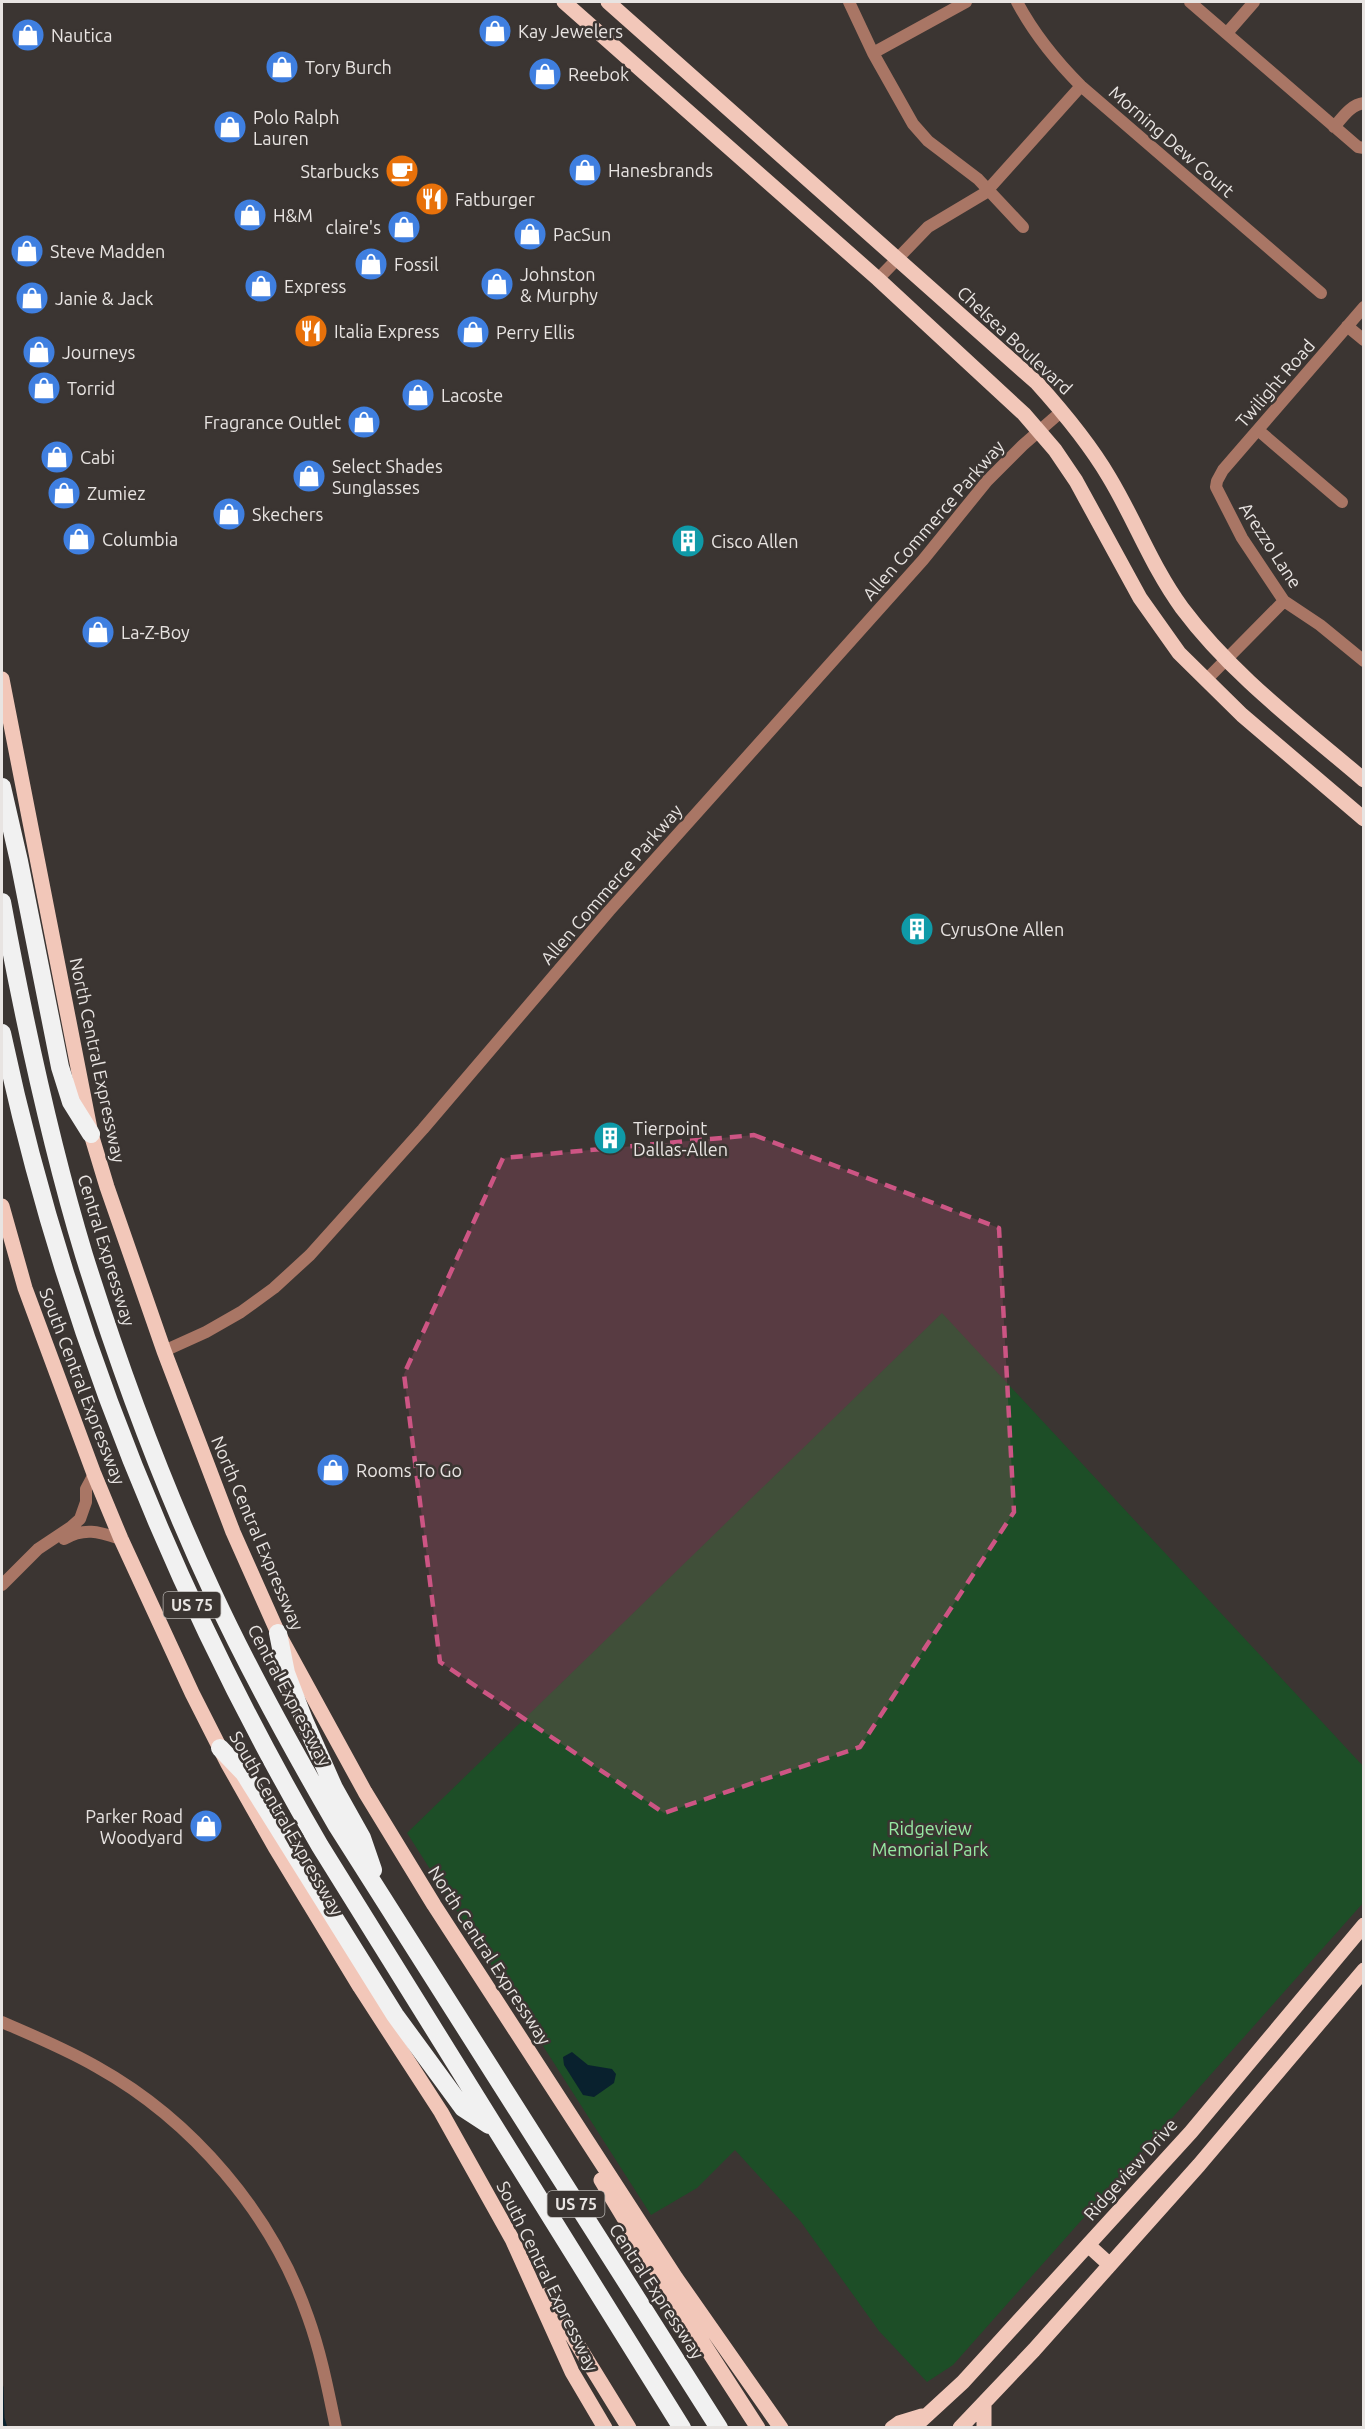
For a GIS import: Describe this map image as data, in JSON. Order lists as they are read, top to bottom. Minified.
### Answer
{"streets":{"highway":["Central Expressway","US 75"],"main road":["Chelsea Boulevard","North Central Expressway","South Central Expressway","Ridgeview Drive"],"street":["Morning Dew Court","Twilight Road","Allen Commerce Parkway","Arezzo Lane"]},"crossings":[["Chelsea Boulevard","Allen Commerce Parkway"],["Twilight Road","Arezzo Lane"],["Allen Commerce Parkway","North Central Expressway"]],"parks":["Ridgeview Memorial Park"],"places":{"shop":["Kay Jewelers","Nautica","Tory Burch","Reebok","Polo Ralph Lauren","Hanesbrands","H&M","claire's","PacSun","Steve Madden","Fossil","Johnston & Murphy","Express","Janie & Jack","Perry Ellis","Journeys","Torrid","Lacoste","Fragrance Outlet","Cabi","Select Shades Sunglasses","Zumiez","Skechers","Columbia","La-Z-Boy","Rooms To Go","Parker Road Woodyard"],"cafe":["Starbucks"],"restaurant":["Fatburger","Italia Express"],"building":["Cisco Allen","CyrusOne Allen","Tierpoint Dallas-Allen"]}}
